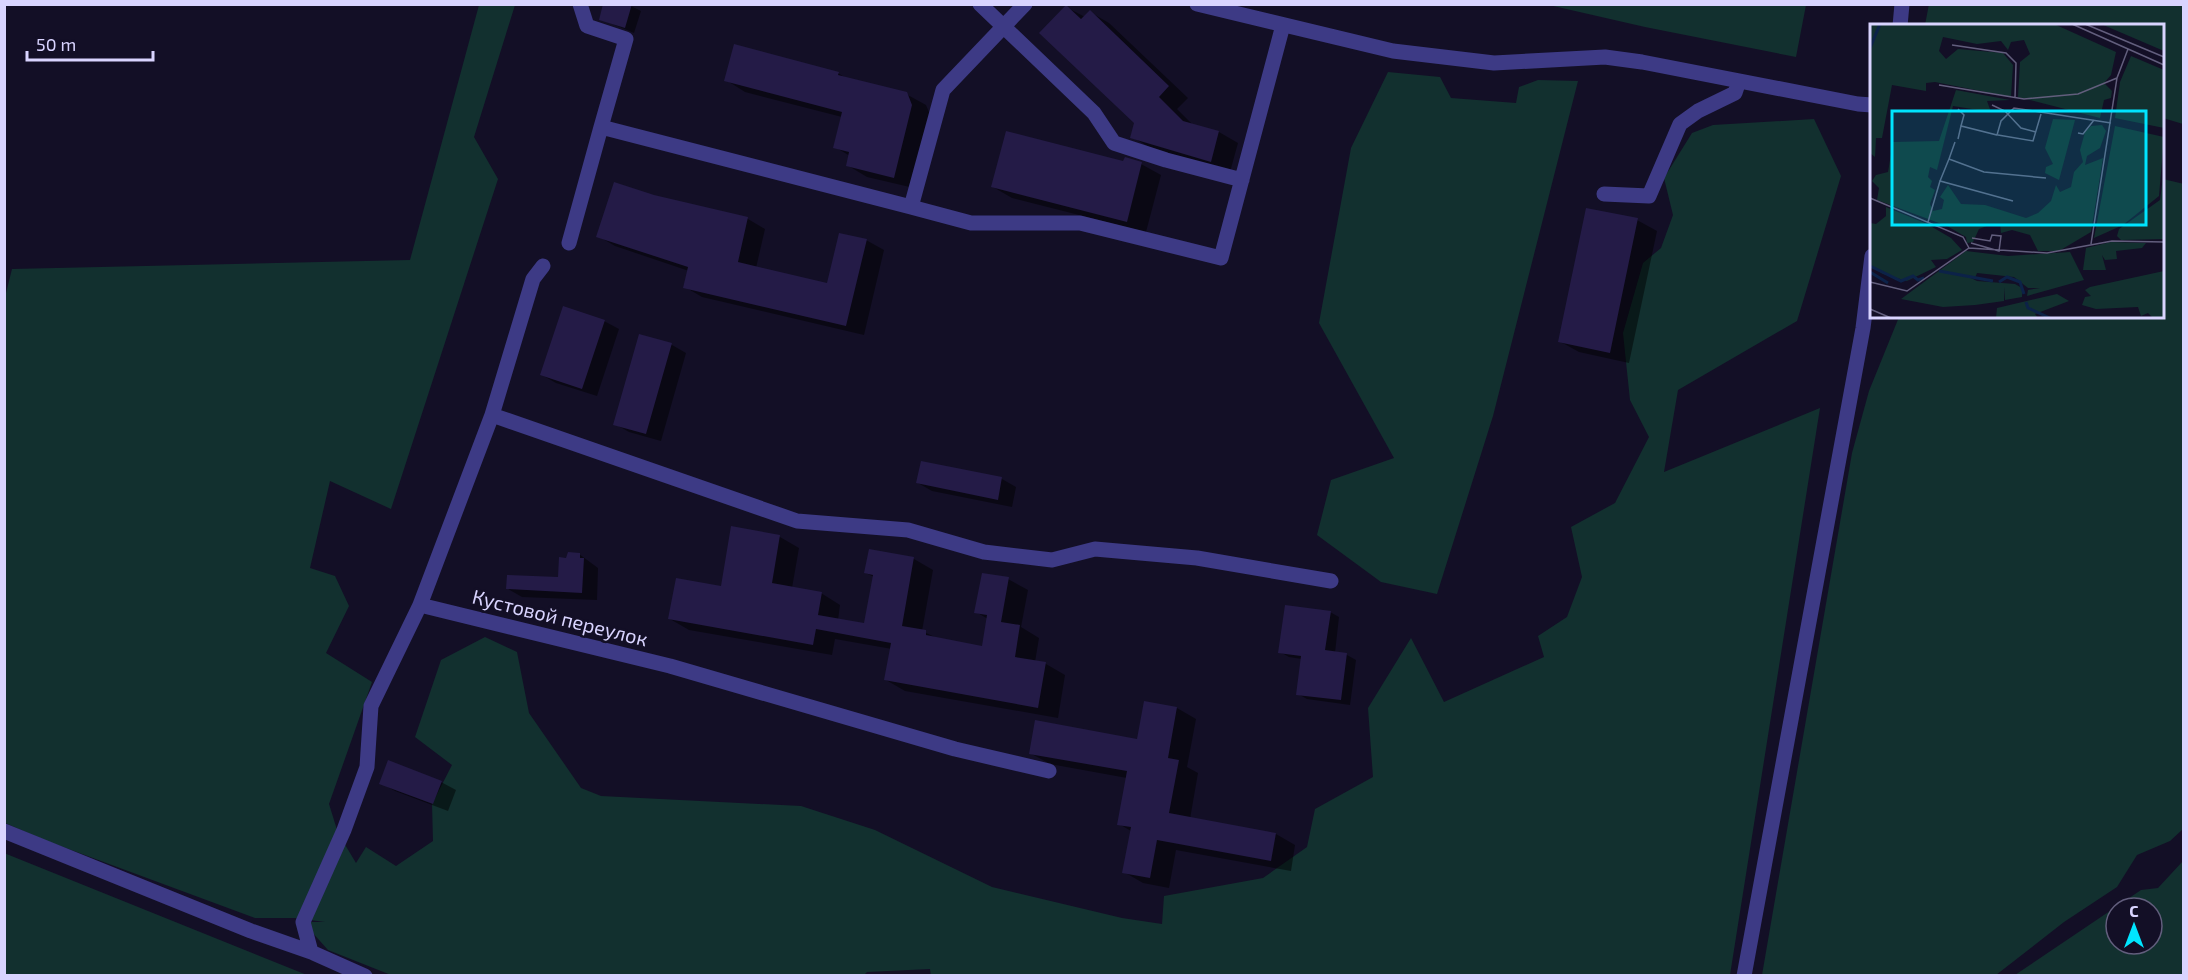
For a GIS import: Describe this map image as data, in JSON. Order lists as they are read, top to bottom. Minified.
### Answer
{"streets":{"street":["Кустовой переулок"]},"scale_bar":"50 m","north":"top"}
